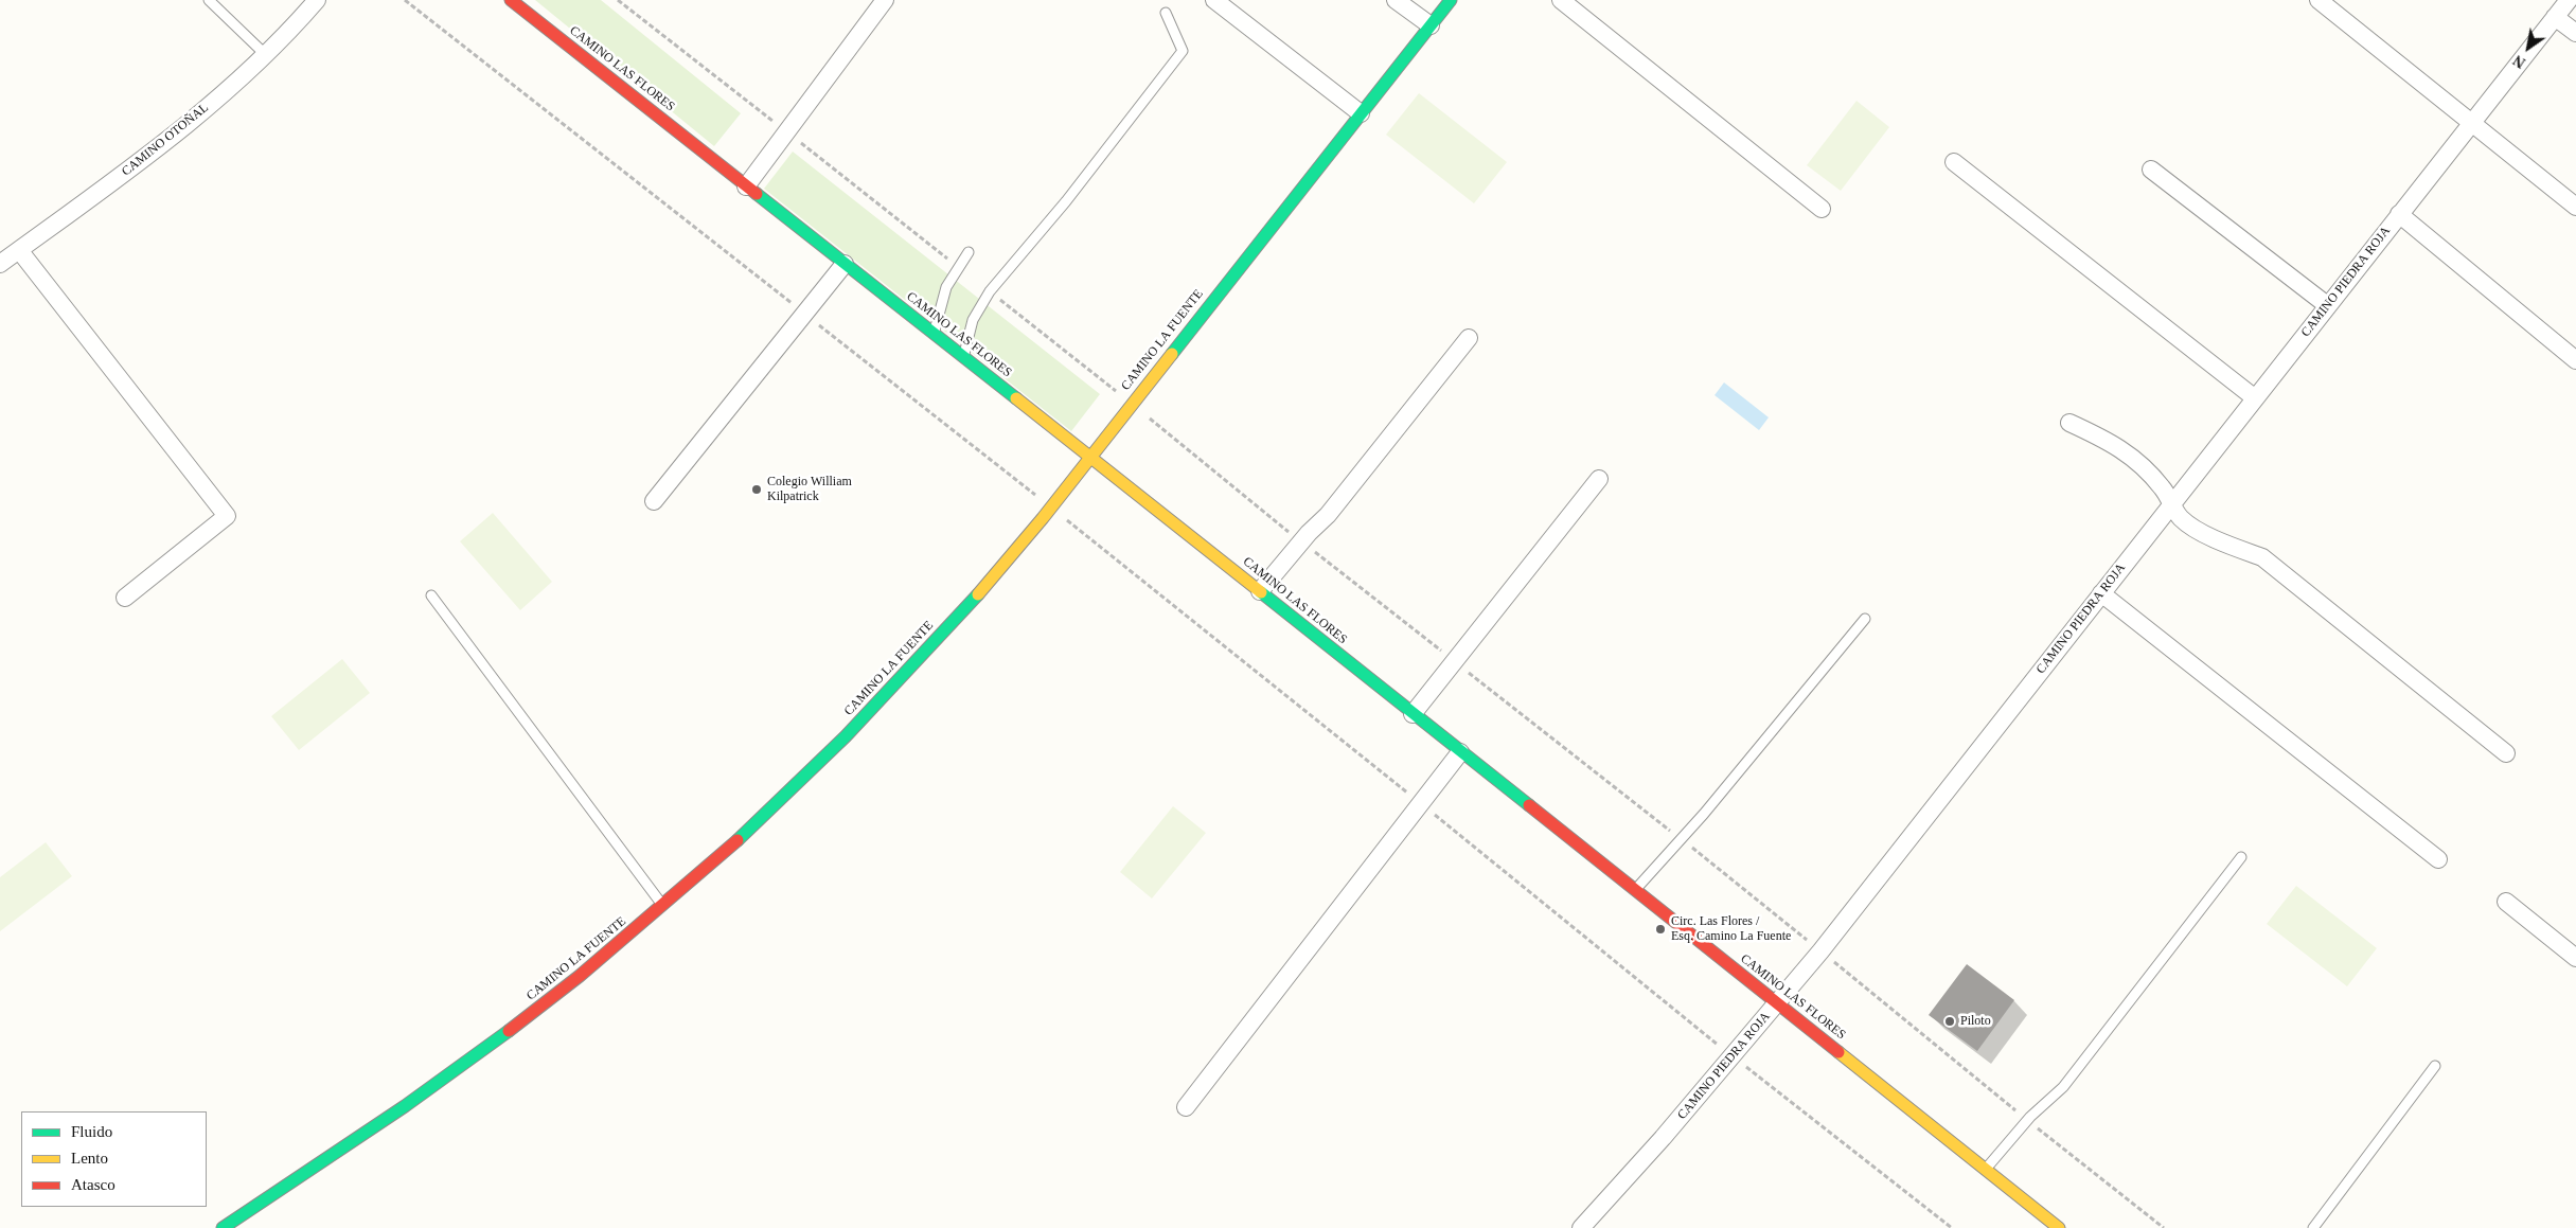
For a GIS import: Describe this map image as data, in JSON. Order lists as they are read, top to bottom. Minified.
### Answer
{"streets":{"street":["CAMINO LAS FLORES","CAMINO OTOÑAL","CAMINO PIEDRA ROJA","CAMINO LA FUENTE"]},"crossings":[["CAMINO LAS FLORES","CAMINO PIEDRA ROJA"],["CAMINO LAS FLORES","CAMINO LA FUENTE"]],"places":["Colegio William Kilpatrick","Circ. Las Flores / Esq. Camino La Fuente","Piloto"],"legend":["Fluido","Lento","Atasco"],"north":"bottom left"}
